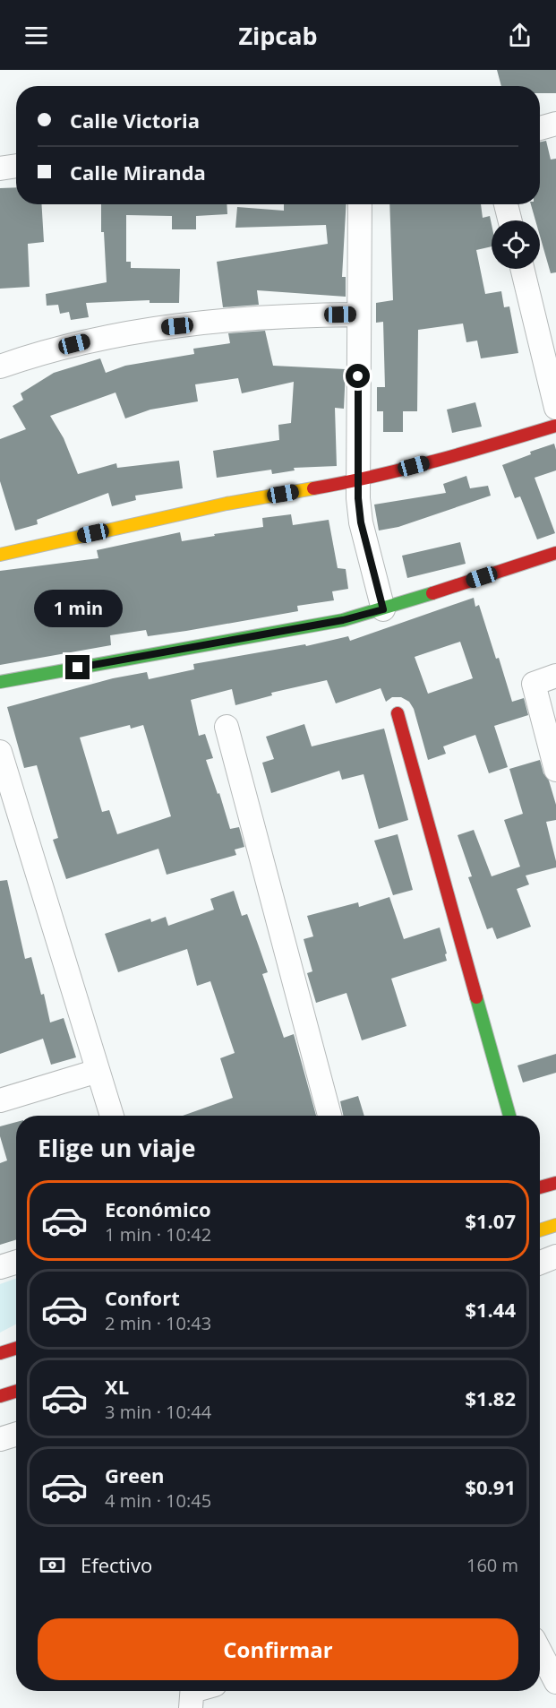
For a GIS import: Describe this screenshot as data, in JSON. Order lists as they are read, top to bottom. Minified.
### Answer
{"page":{"header":"Zipcab","banner":["Calle Victoria","Calle Miranda"],"bubble":"1 min","heading":"Elige un viaje","list":[{"name":"Económico","note":"1 min · 10:42","value":"$1.07"},{"name":"Confort","note":"2 min · 10:43","value":"$1.44"},{"name":"XL","note":"3 min · 10:44","value":"$1.82"},{"name":"Green","note":"4 min · 10:45","value":"$0.91"}],"pay":["Efectivo","160 m"],"buttons":"Confirmar"}}
